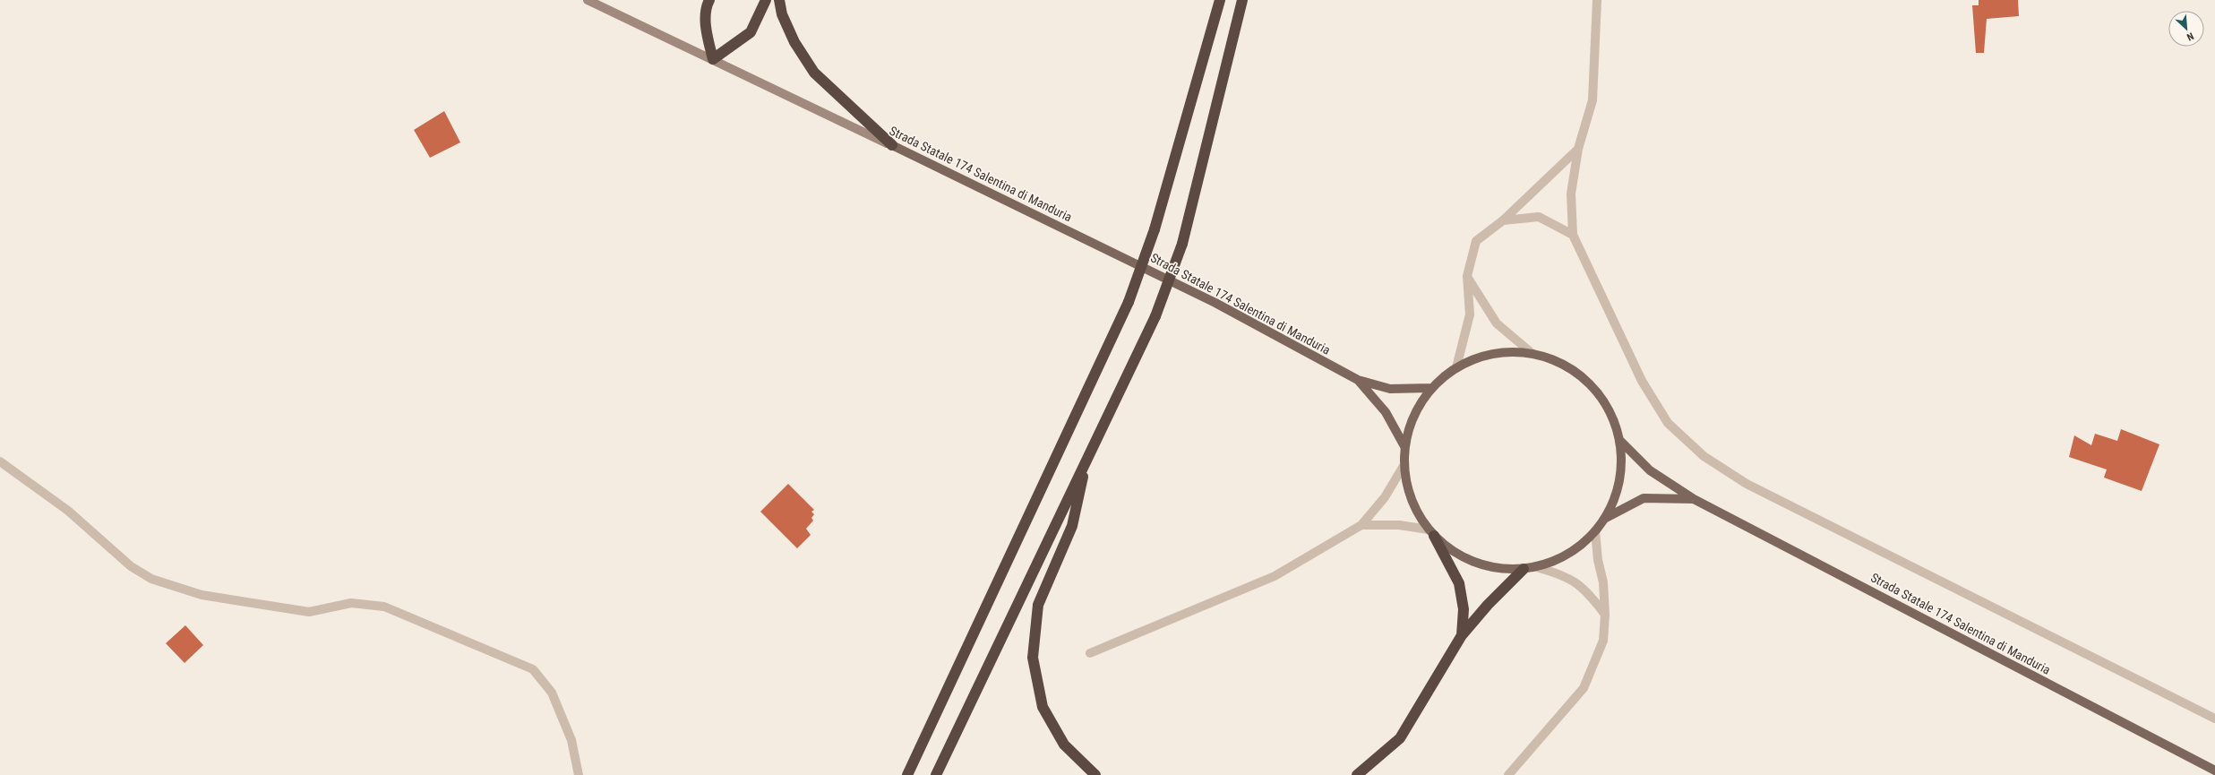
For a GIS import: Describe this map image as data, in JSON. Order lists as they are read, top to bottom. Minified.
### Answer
{"streets":{"main road":["Strada Statale 174 Salentina di Manduria"]},"north":"bottom right"}
